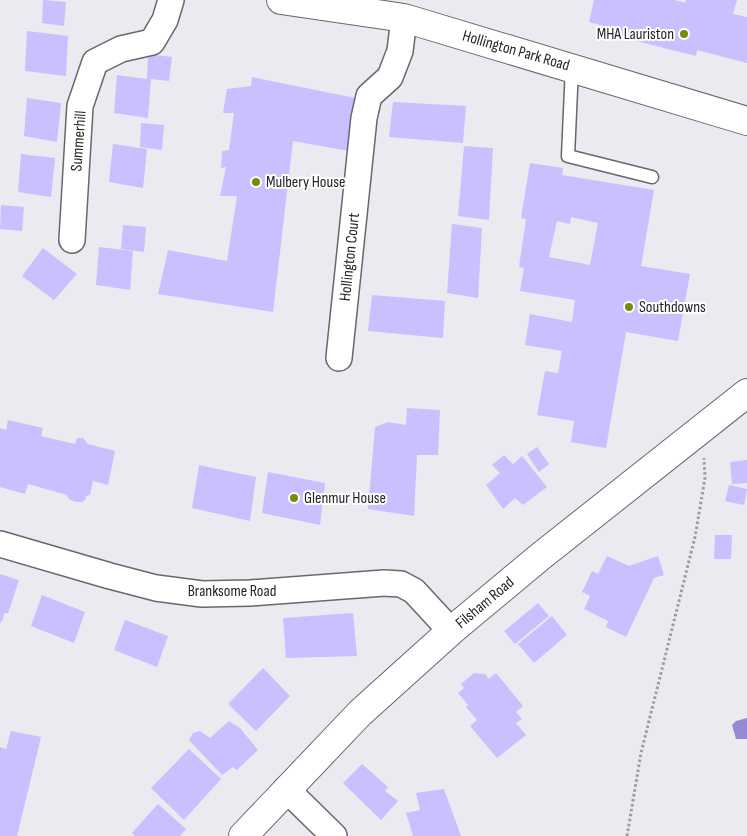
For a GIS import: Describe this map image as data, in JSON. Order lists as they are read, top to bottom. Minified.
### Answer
{"streets":{"street":["Hollington Park Road","Summerhill","Hollington Court","Branksome Road","Filsham Road"]},"crossings":[["Hollington Park Road","Hollington Court"],["Branksome Road","Filsham Road"]],"places":["MHA Lauriston","Mulbery House","Southdowns","Glenmur House"]}
